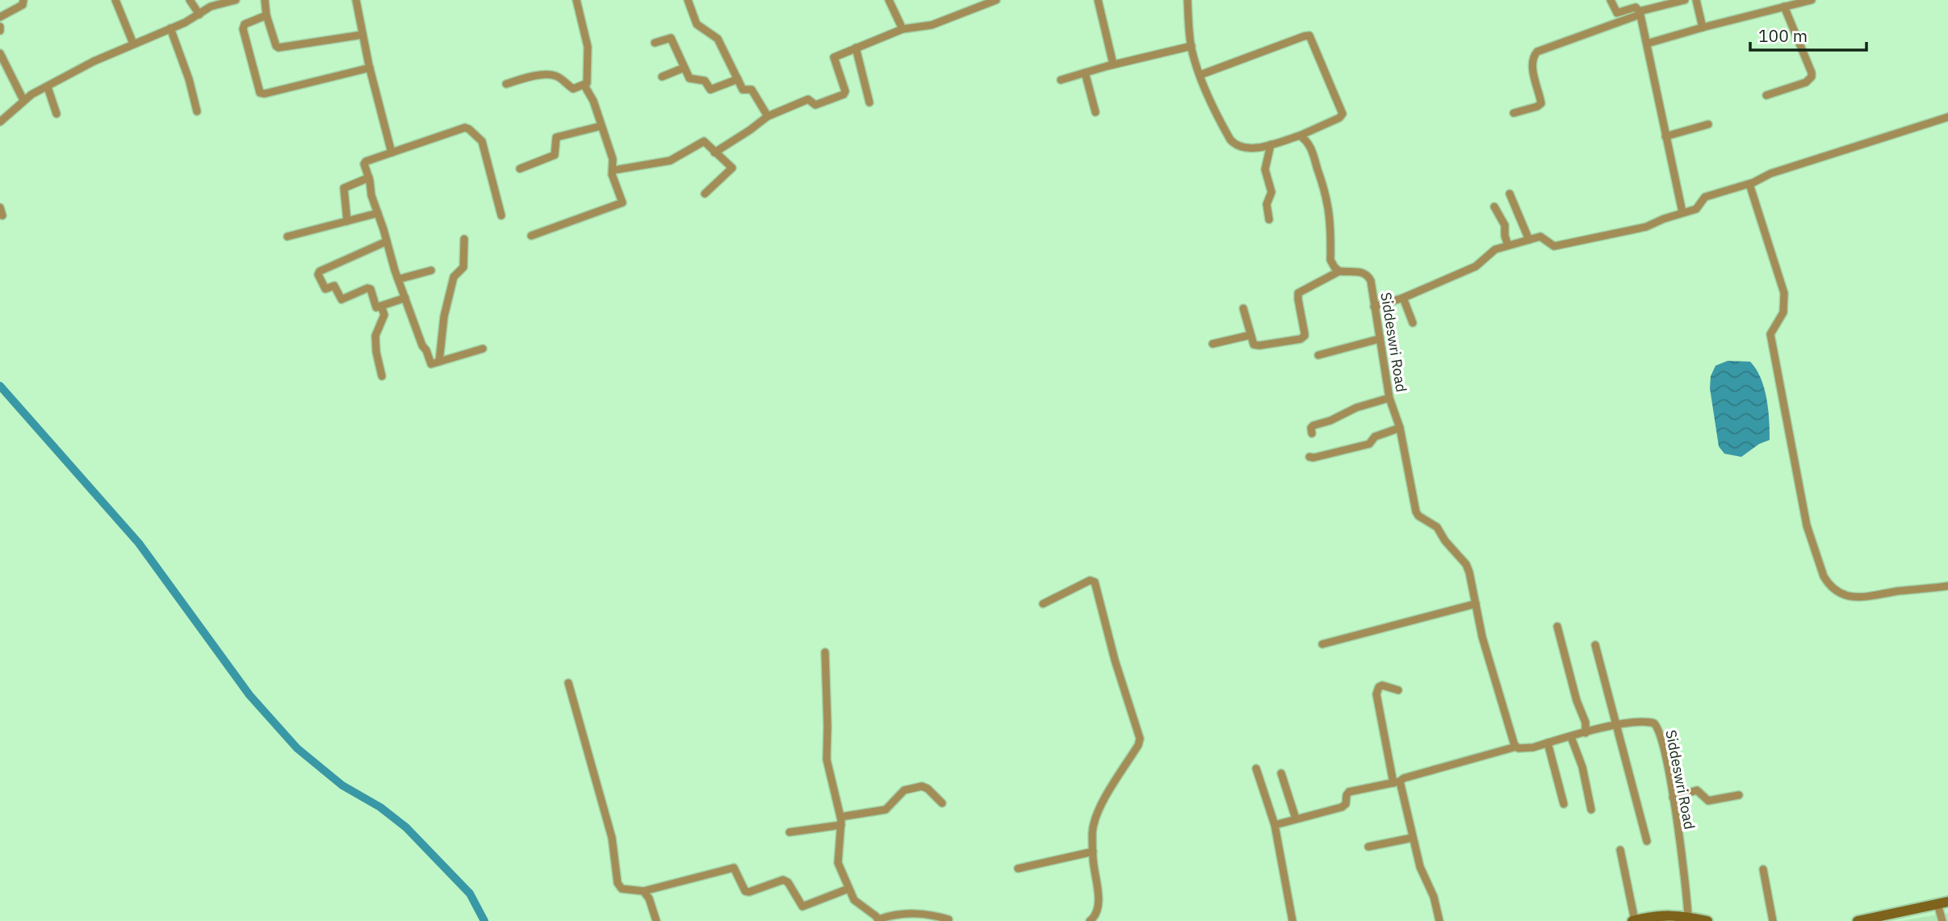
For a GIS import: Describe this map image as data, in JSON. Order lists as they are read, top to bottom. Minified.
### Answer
{"streets":{"street":["Siddeswri Road"]},"scale_bar":"100 m"}
